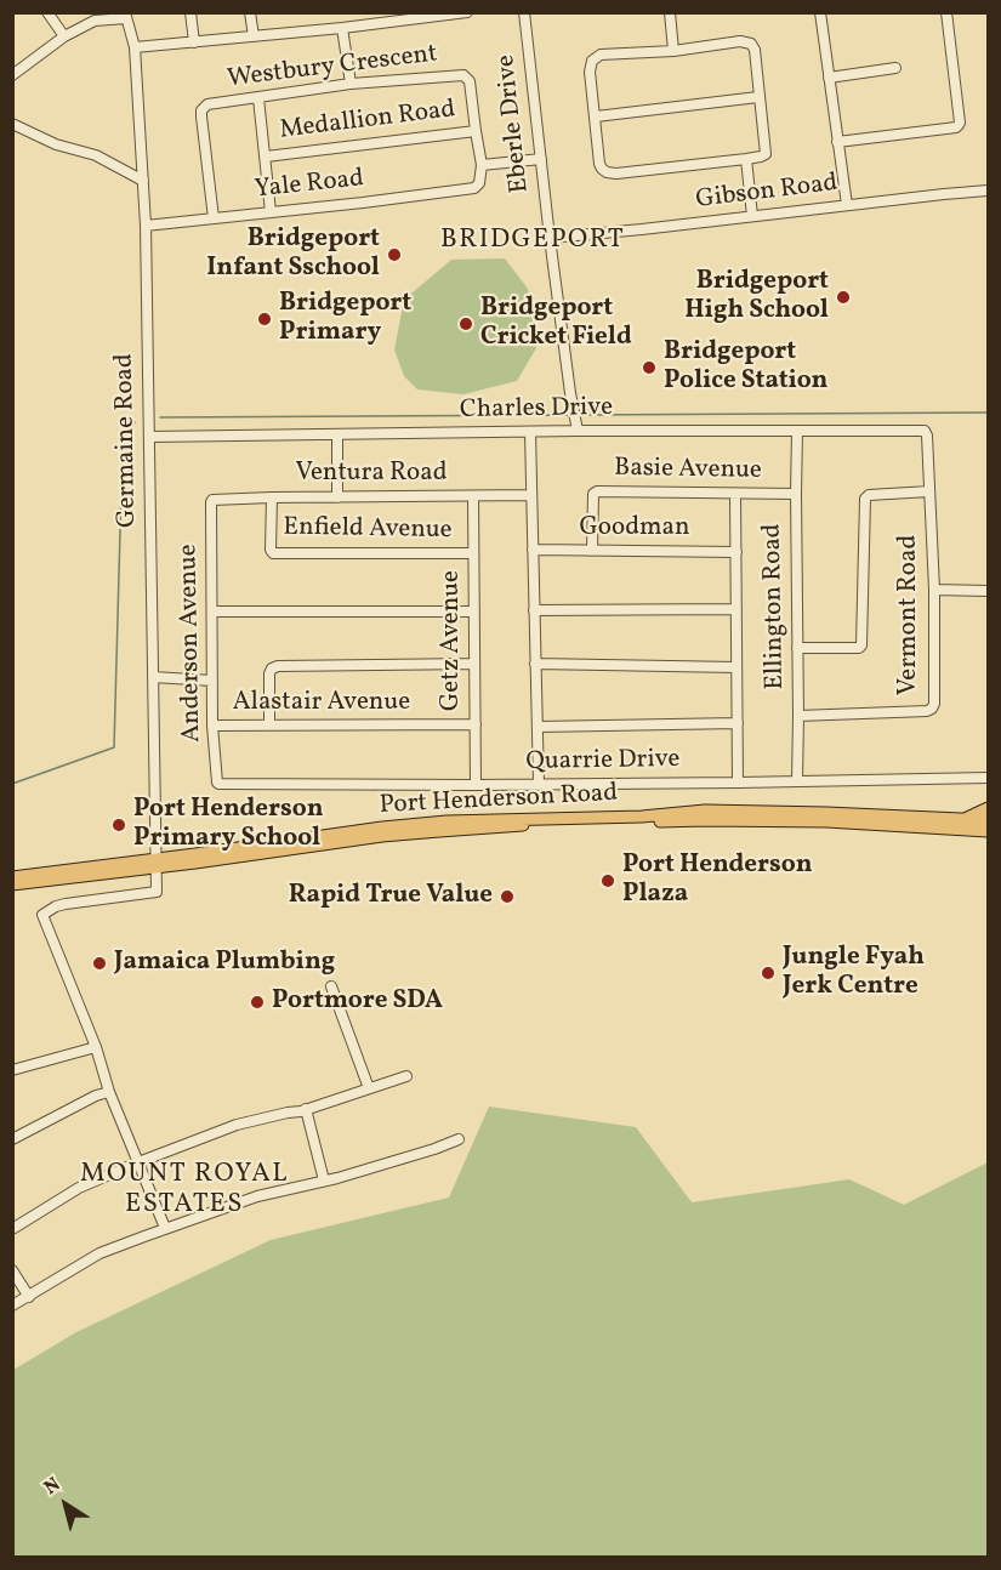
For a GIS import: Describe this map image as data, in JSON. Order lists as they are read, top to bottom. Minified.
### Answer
{"streets":{"main road":["Port Henderson Road"],"street":["Westbury Crescent","Medallion Road","Eberle Drive","Yale Road","Gibson Road","Charles Drive","Germaine Road","Basie Avenue","Ventura Road","Goodman","Enfield Avenue","Ellington Road","Vermont Road","Getz Avenue","Anderson Avenue","Alastair Avenue","Quarrie Drive"]},"crossings":[["Westbury Crescent","Medallion Road"],["Westbury Crescent","Yale Road"],["Eberle Drive","Gibson Road"],["Eberle Drive","Charles Drive"],["Yale Road","Germaine Road"],["Charles Drive","Germaine Road"],["Charles Drive","Ellington Road"],["Charles Drive","Vermont Road"],["Germaine Road","Port Henderson Road"],["Basie Avenue","Goodman"],["Basie Avenue","Ellington Road"],["Ventura Road","Enfield Avenue"],["Ventura Road","Getz Avenue"],["Ventura Road","Anderson Avenue"],["Enfield Avenue","Getz Avenue"],["Ellington Road","Vermont Road"],["Ellington Road","Quarrie Drive"],["Getz Avenue","Alastair Avenue"],["Getz Avenue","Quarrie Drive"],["Anderson Avenue","Alastair Avenue"],["Anderson Avenue","Quarrie Drive"]],"districts":["BRIDGEPORT","MOUNT ROYAL ESTATES"],"places":["Bridgeport Infant Sschool","Bridgeport High School","Bridgeport Primary","Bridgeport Cricket Field","Bridgeport Police Station","Port Henderson Primary School","Port Henderson Plaza","Rapid True Value","Jamaica Plumbing","Jungle Fyah Jerk Centre","Portmore SDA"],"north":"top left"}
